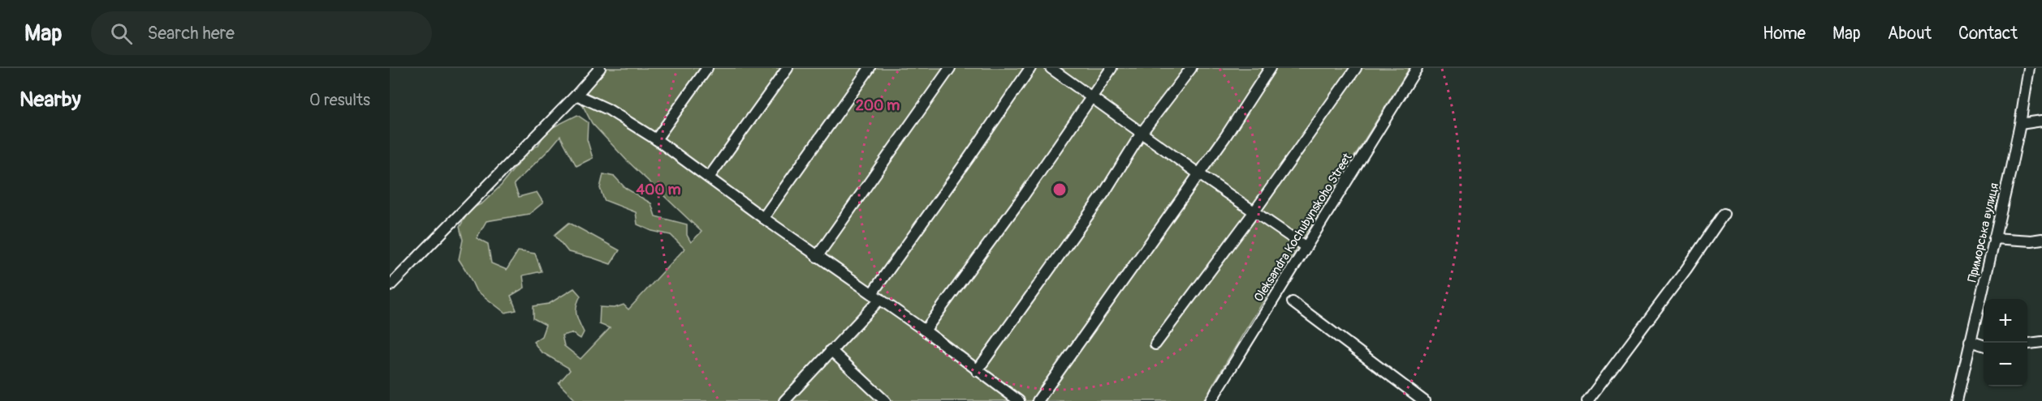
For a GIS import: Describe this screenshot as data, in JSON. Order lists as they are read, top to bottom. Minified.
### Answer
{"streets":{"street":["Oleksandra Kochubynskoho Street","Приморська вулиця"]},"page":{"header":"Map","search":"Search here","nav":["Home","Map","About","Contact"],"heading":["Nearby","0 results"],"map_buttons":["+","−"]},"rings":["200 m","400 m"]}
